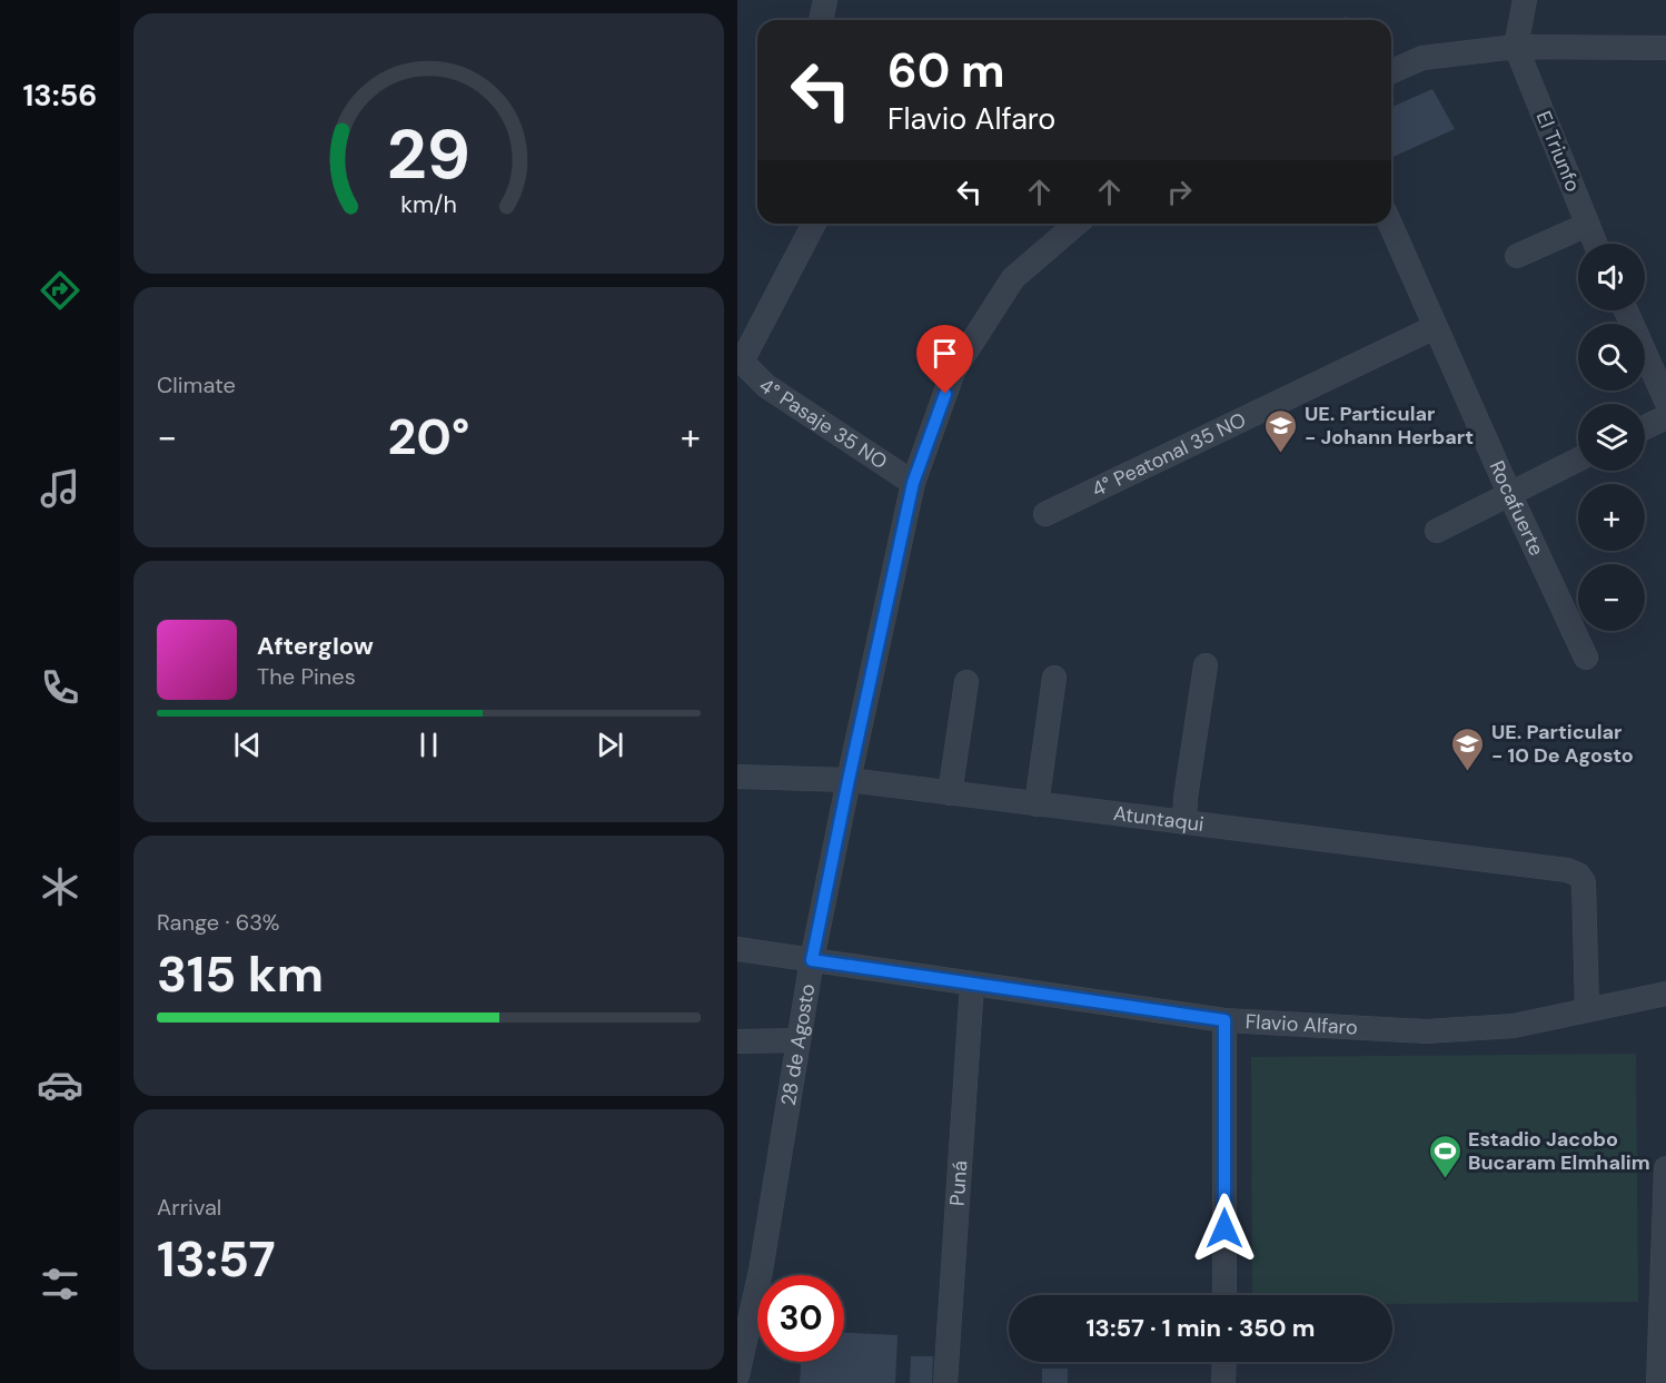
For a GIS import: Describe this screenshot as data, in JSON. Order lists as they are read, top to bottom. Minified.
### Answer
{"streets":{"street":["El Triunfo","4° Pasaje 35 NO","4° Peatonal 35 NO","Rocafuerte","Atuntaqui","Flavio Alfaro","28 de Agosto","Puná"]},"crossings":[["4° Pasaje 35 NO","28 de Agosto"],["4° Peatonal 35 NO","Rocafuerte"],["Atuntaqui","Flavio Alfaro"],["Atuntaqui","28 de Agosto"],["Flavio Alfaro","28 de Agosto"],["Flavio Alfaro","Puná"]],"places":{"school or university":["UE. Particular - Johann Herbart","UE. Particular - 10 De Agosto"],"sports":["Estadio Jacobo Bucaram Elmhalim"]},"page":{"tabs":"13:56","turn":["60 m","Flavio Alfaro"],"map_buttons":["+","−"],"tile":["Climate",["Range · 63%","315 km"],["Arrival","13:57"]],"heat":["−","20°","+"],"song":["Afterglow","The Pines"],"limit":"30","trip":"13:57 · 1 min · 350 m","gauge":["29","km/h"]}}
